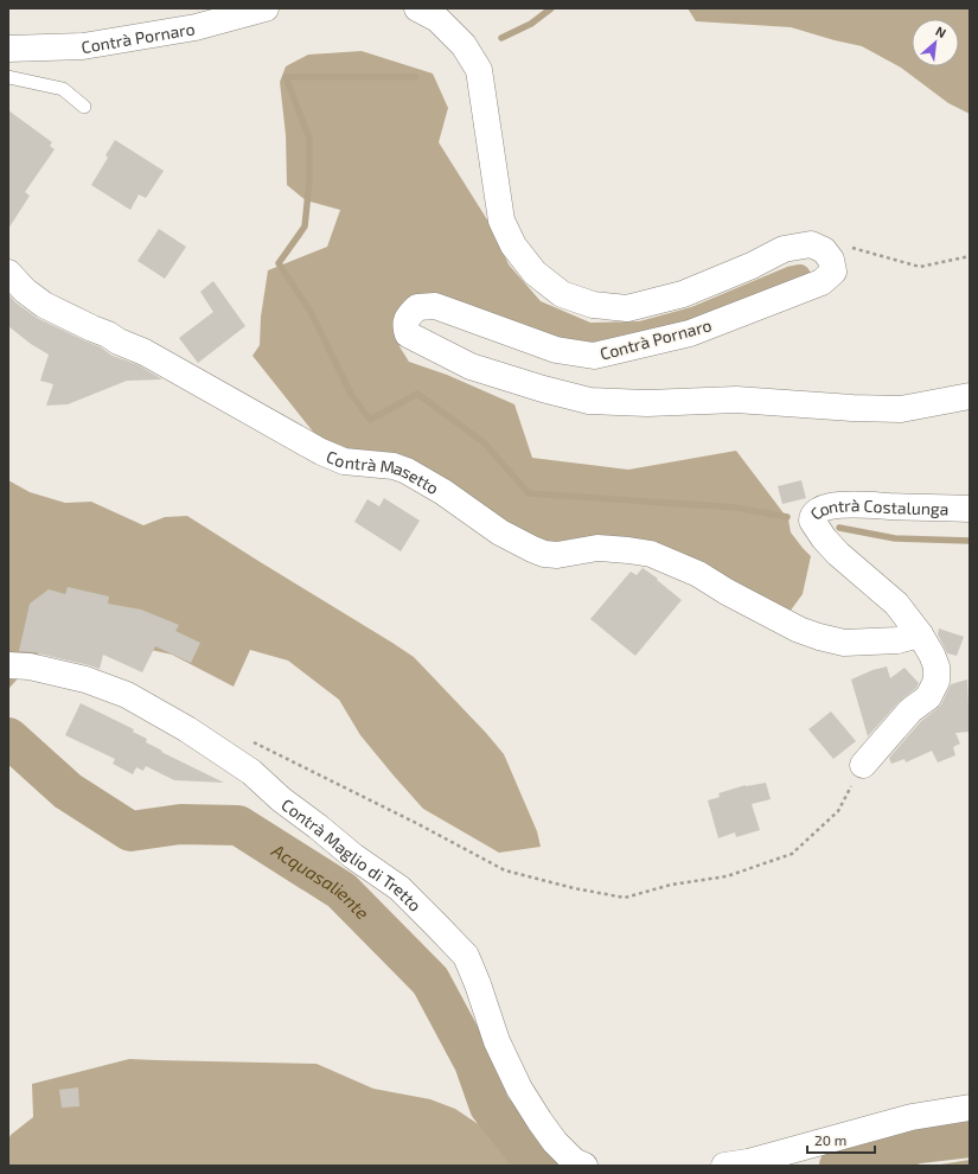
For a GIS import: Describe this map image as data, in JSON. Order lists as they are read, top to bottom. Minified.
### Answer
{"streets":{"street":["Contrà Pornaro","Contrà Masetto","Contrà Costalunga","Contrà Maglio di Tretto"]},"crossings":[["Contrà Masetto","Contrà Costalunga"]],"water":["Acquasaliente"],"scale_bar":"20 m","north":"top right"}
